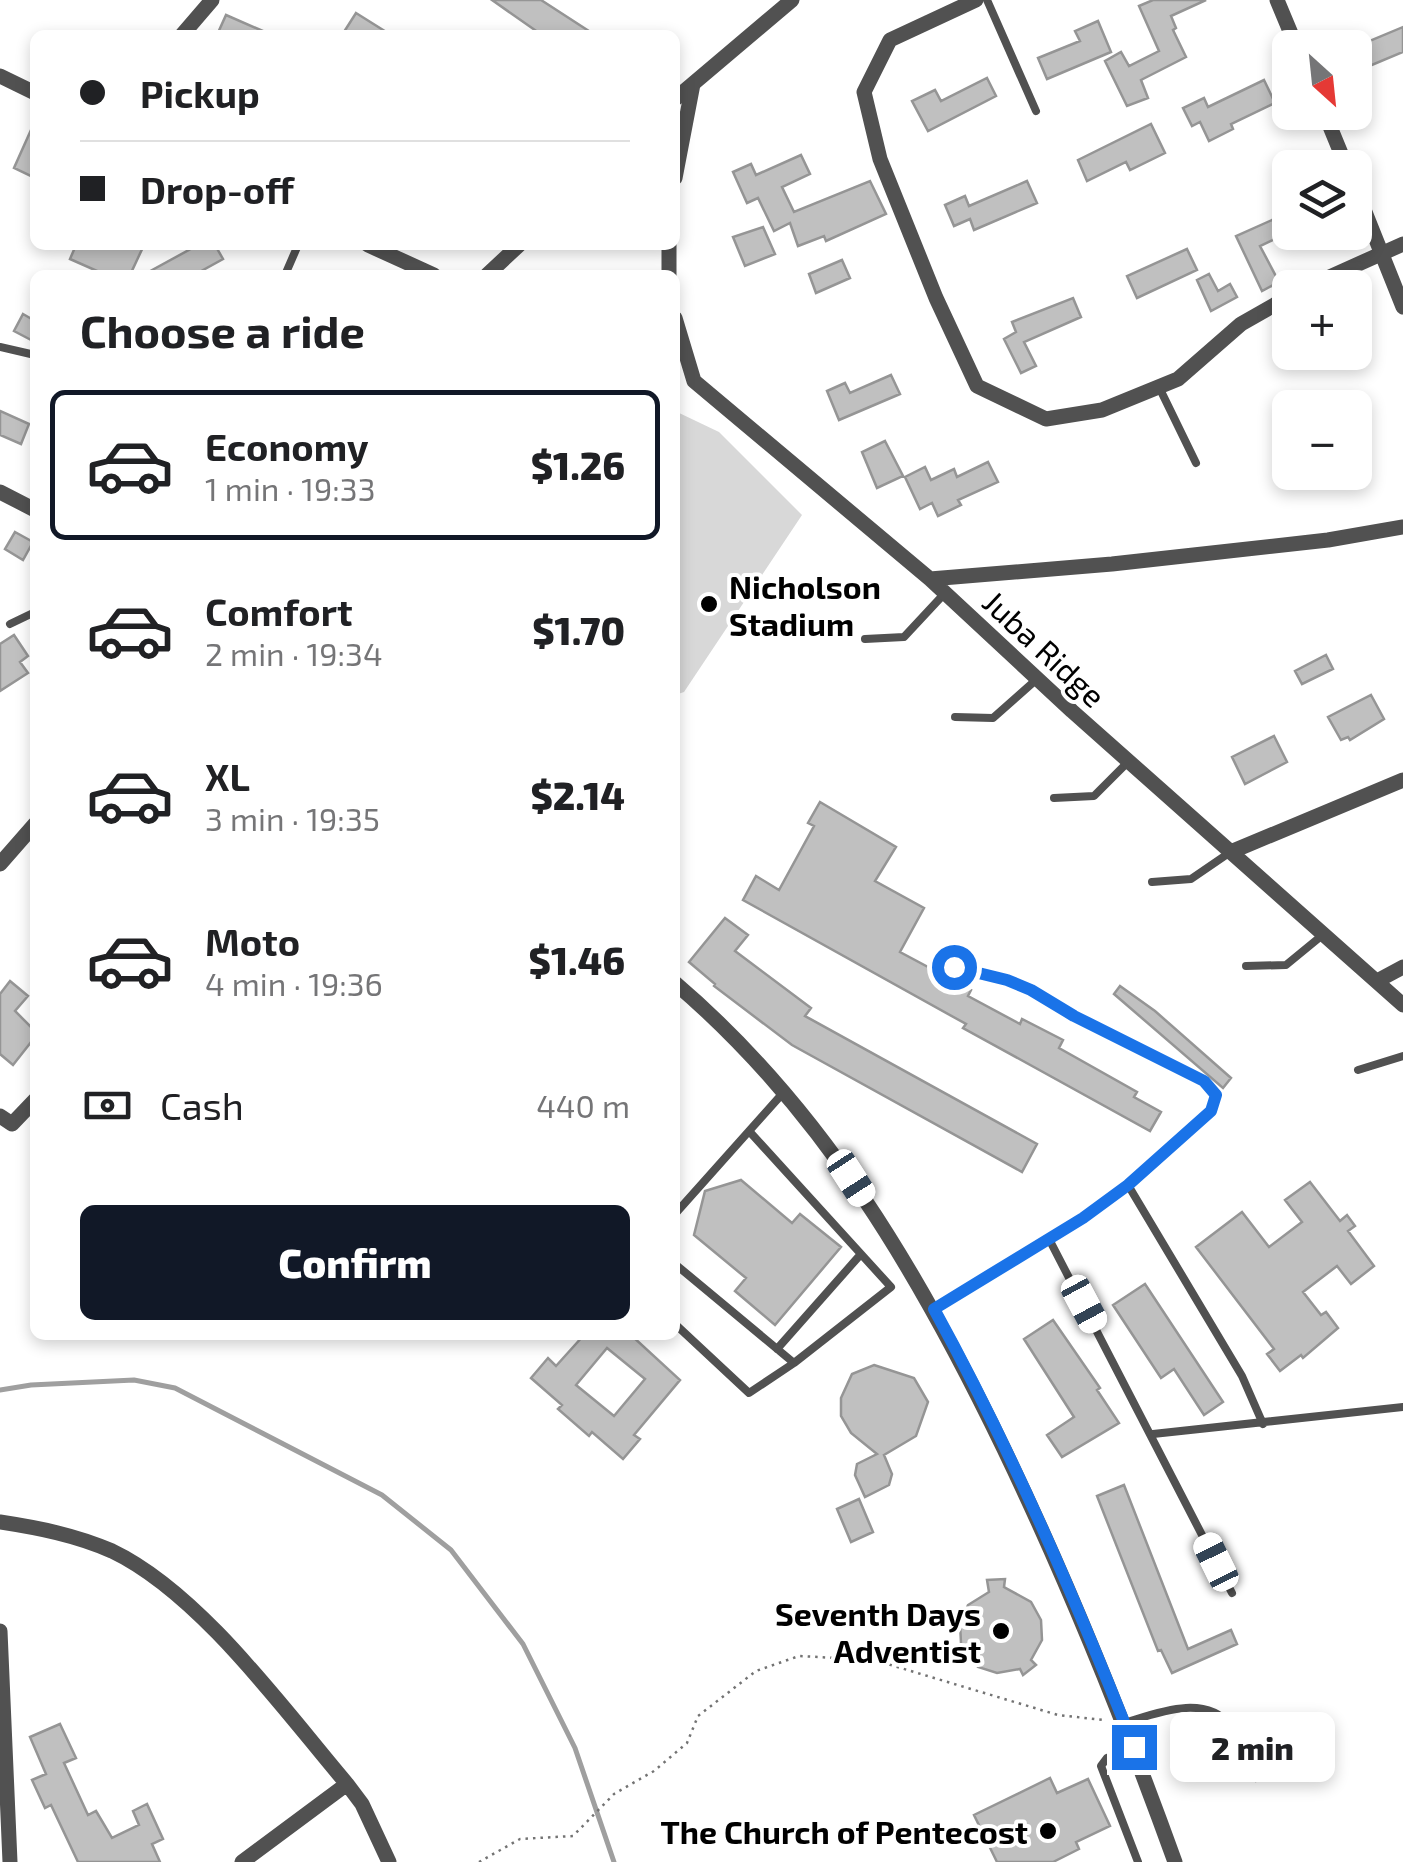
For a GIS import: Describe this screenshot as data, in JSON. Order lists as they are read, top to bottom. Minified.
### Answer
{"streets":{"street":["Juba Ridge"]},"places":["Nicholson Stadium","Seventh Days Adventist","The Church of Pentecost"],"north":"bottom right","page":{"map_buttons":["+","−"],"banner":["Pickup","Drop-off"],"heading":"Choose a ride","list":[{"name":"Economy","note":"1 min · 19:33","value":"$1.26"},{"name":"Comfort","note":"2 min · 19:34","value":"$1.70"},{"name":"XL","note":"3 min · 19:35","value":"$2.14"},{"name":"Moto","note":"4 min · 19:36","value":"$1.46"}],"pay":["Cash","440 m"],"buttons":"Confirm","bubble":"2 min"}}
